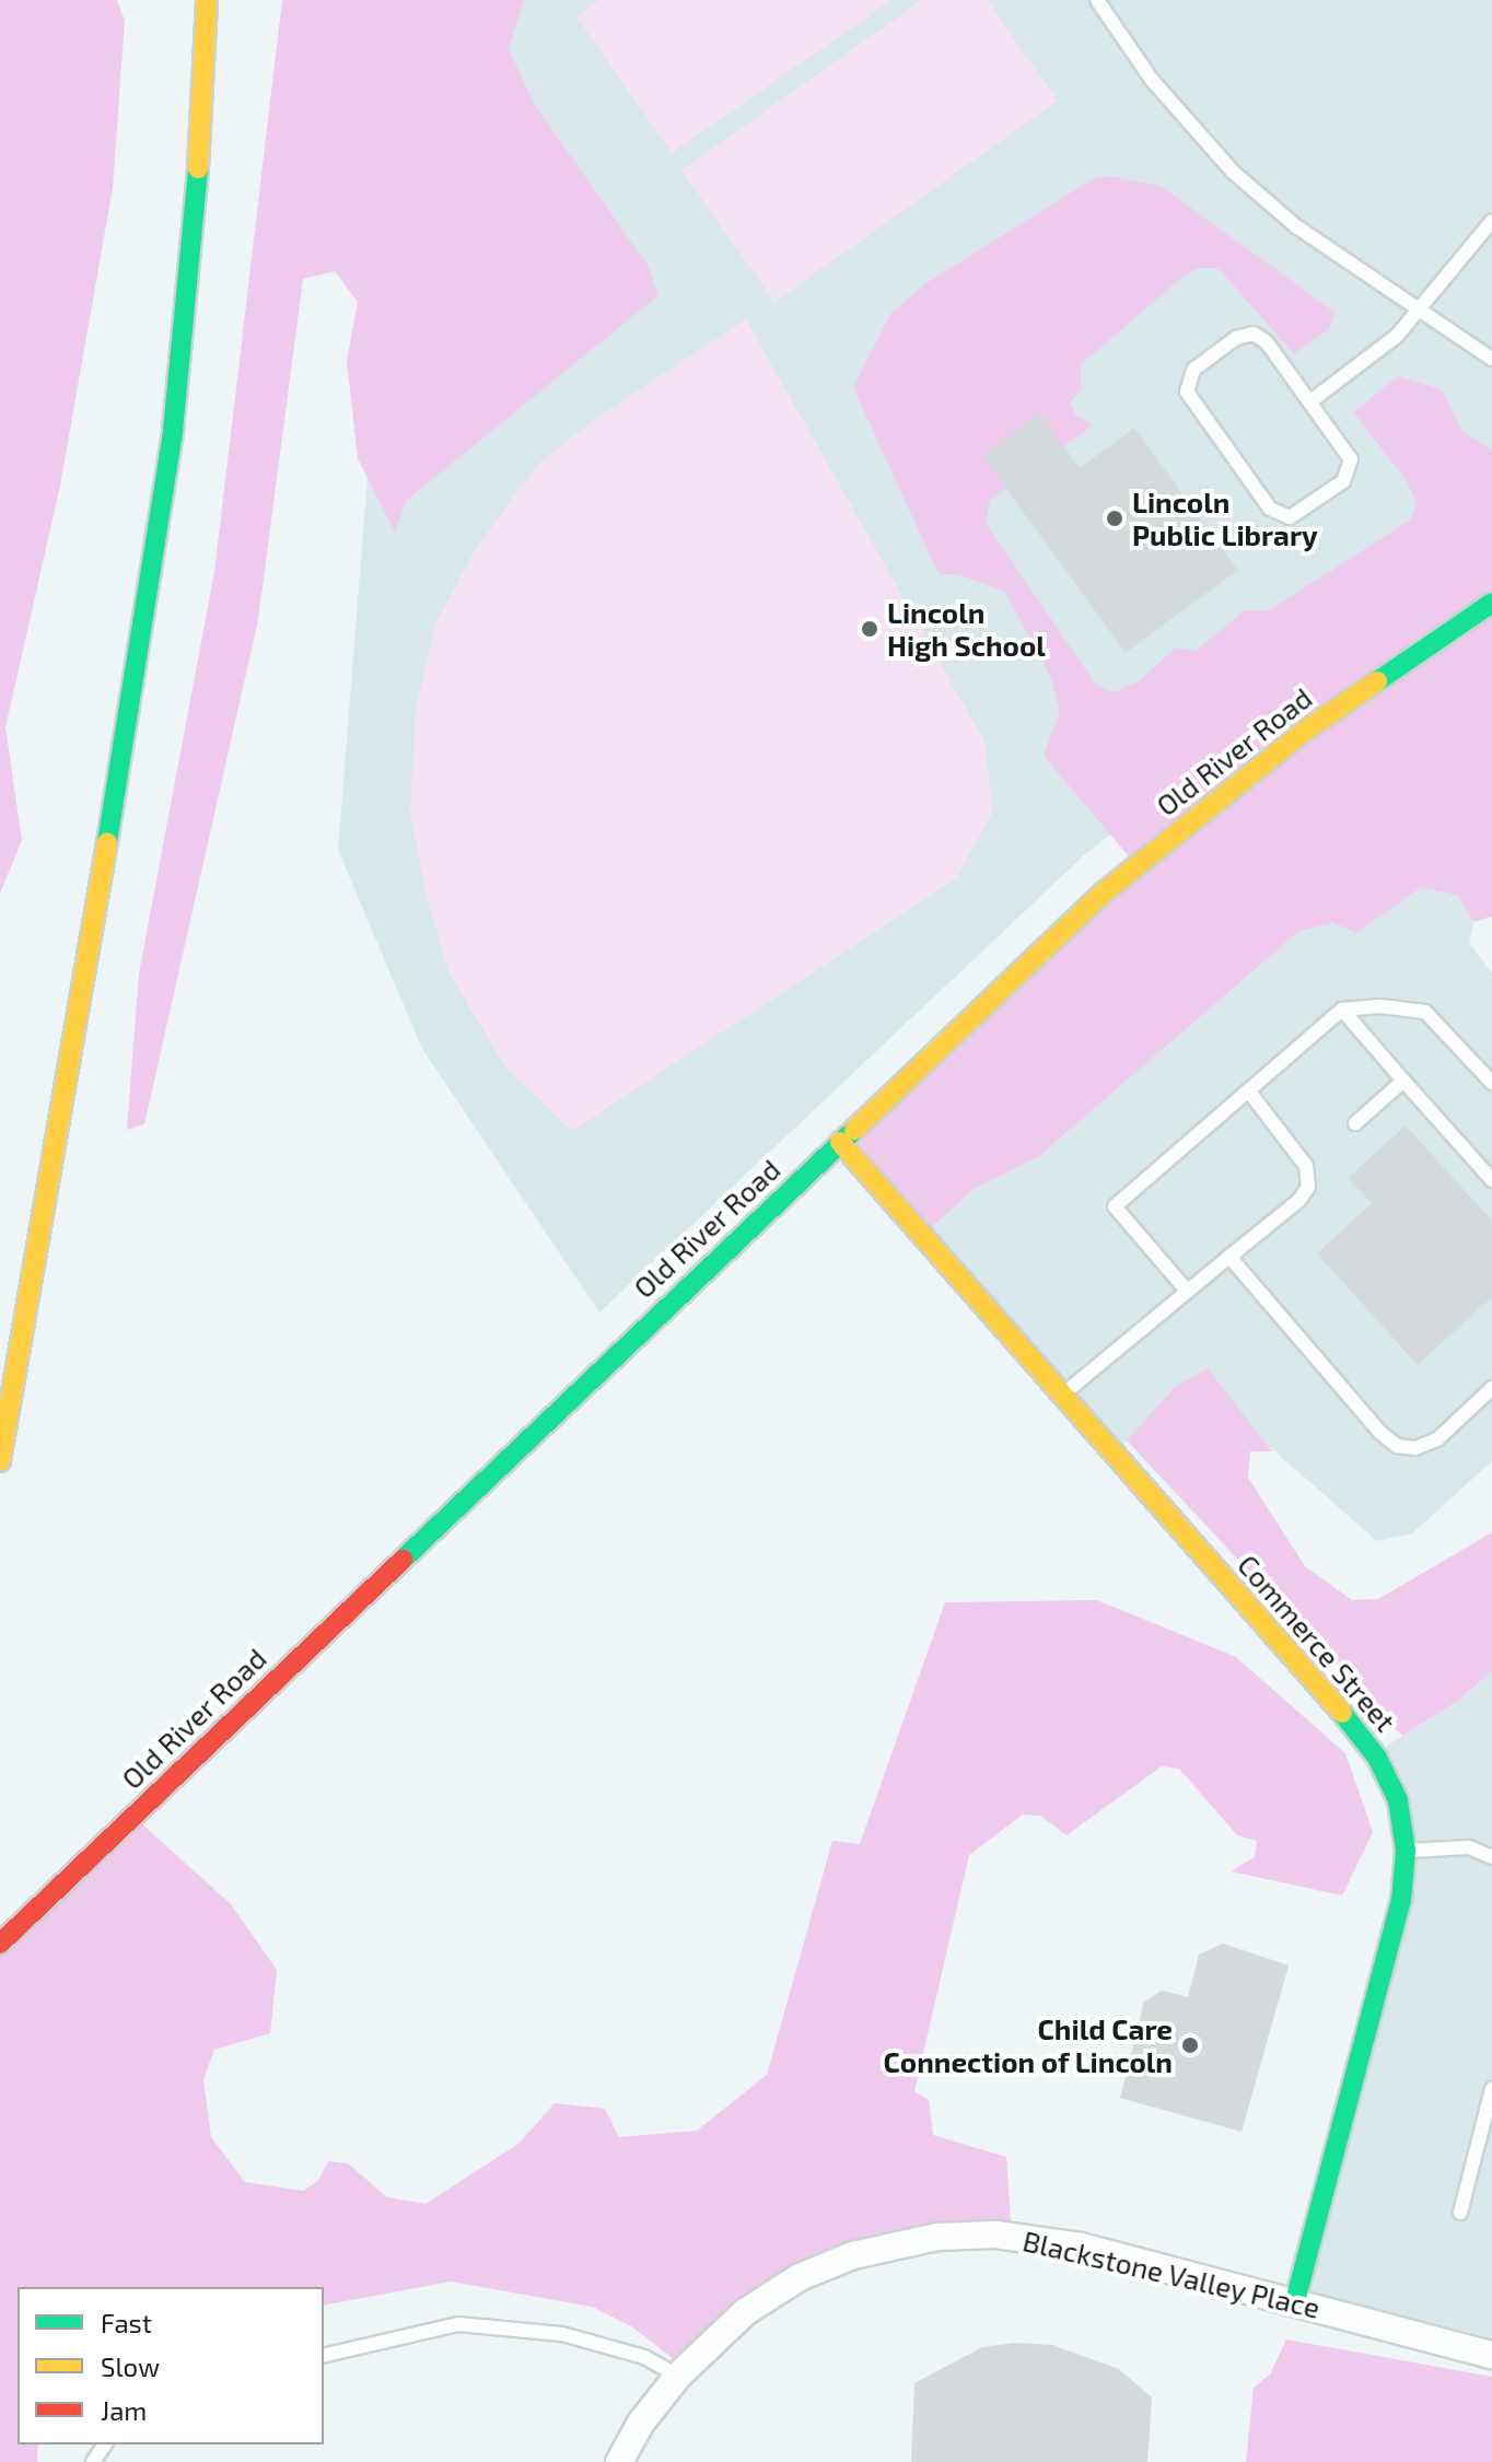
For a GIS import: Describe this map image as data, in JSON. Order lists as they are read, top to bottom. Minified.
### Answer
{"streets":{"main road":["Old River Road","Commerce Street"],"street":["Blackstone Valley Place"]},"crossings":[["Old River Road","Commerce Street"],["Commerce Street","Blackstone Valley Place"]],"places":["Lincoln Public Library","Lincoln High School","Child Care Connection of Lincoln"],"legend":["Fast","Slow","Jam"]}
